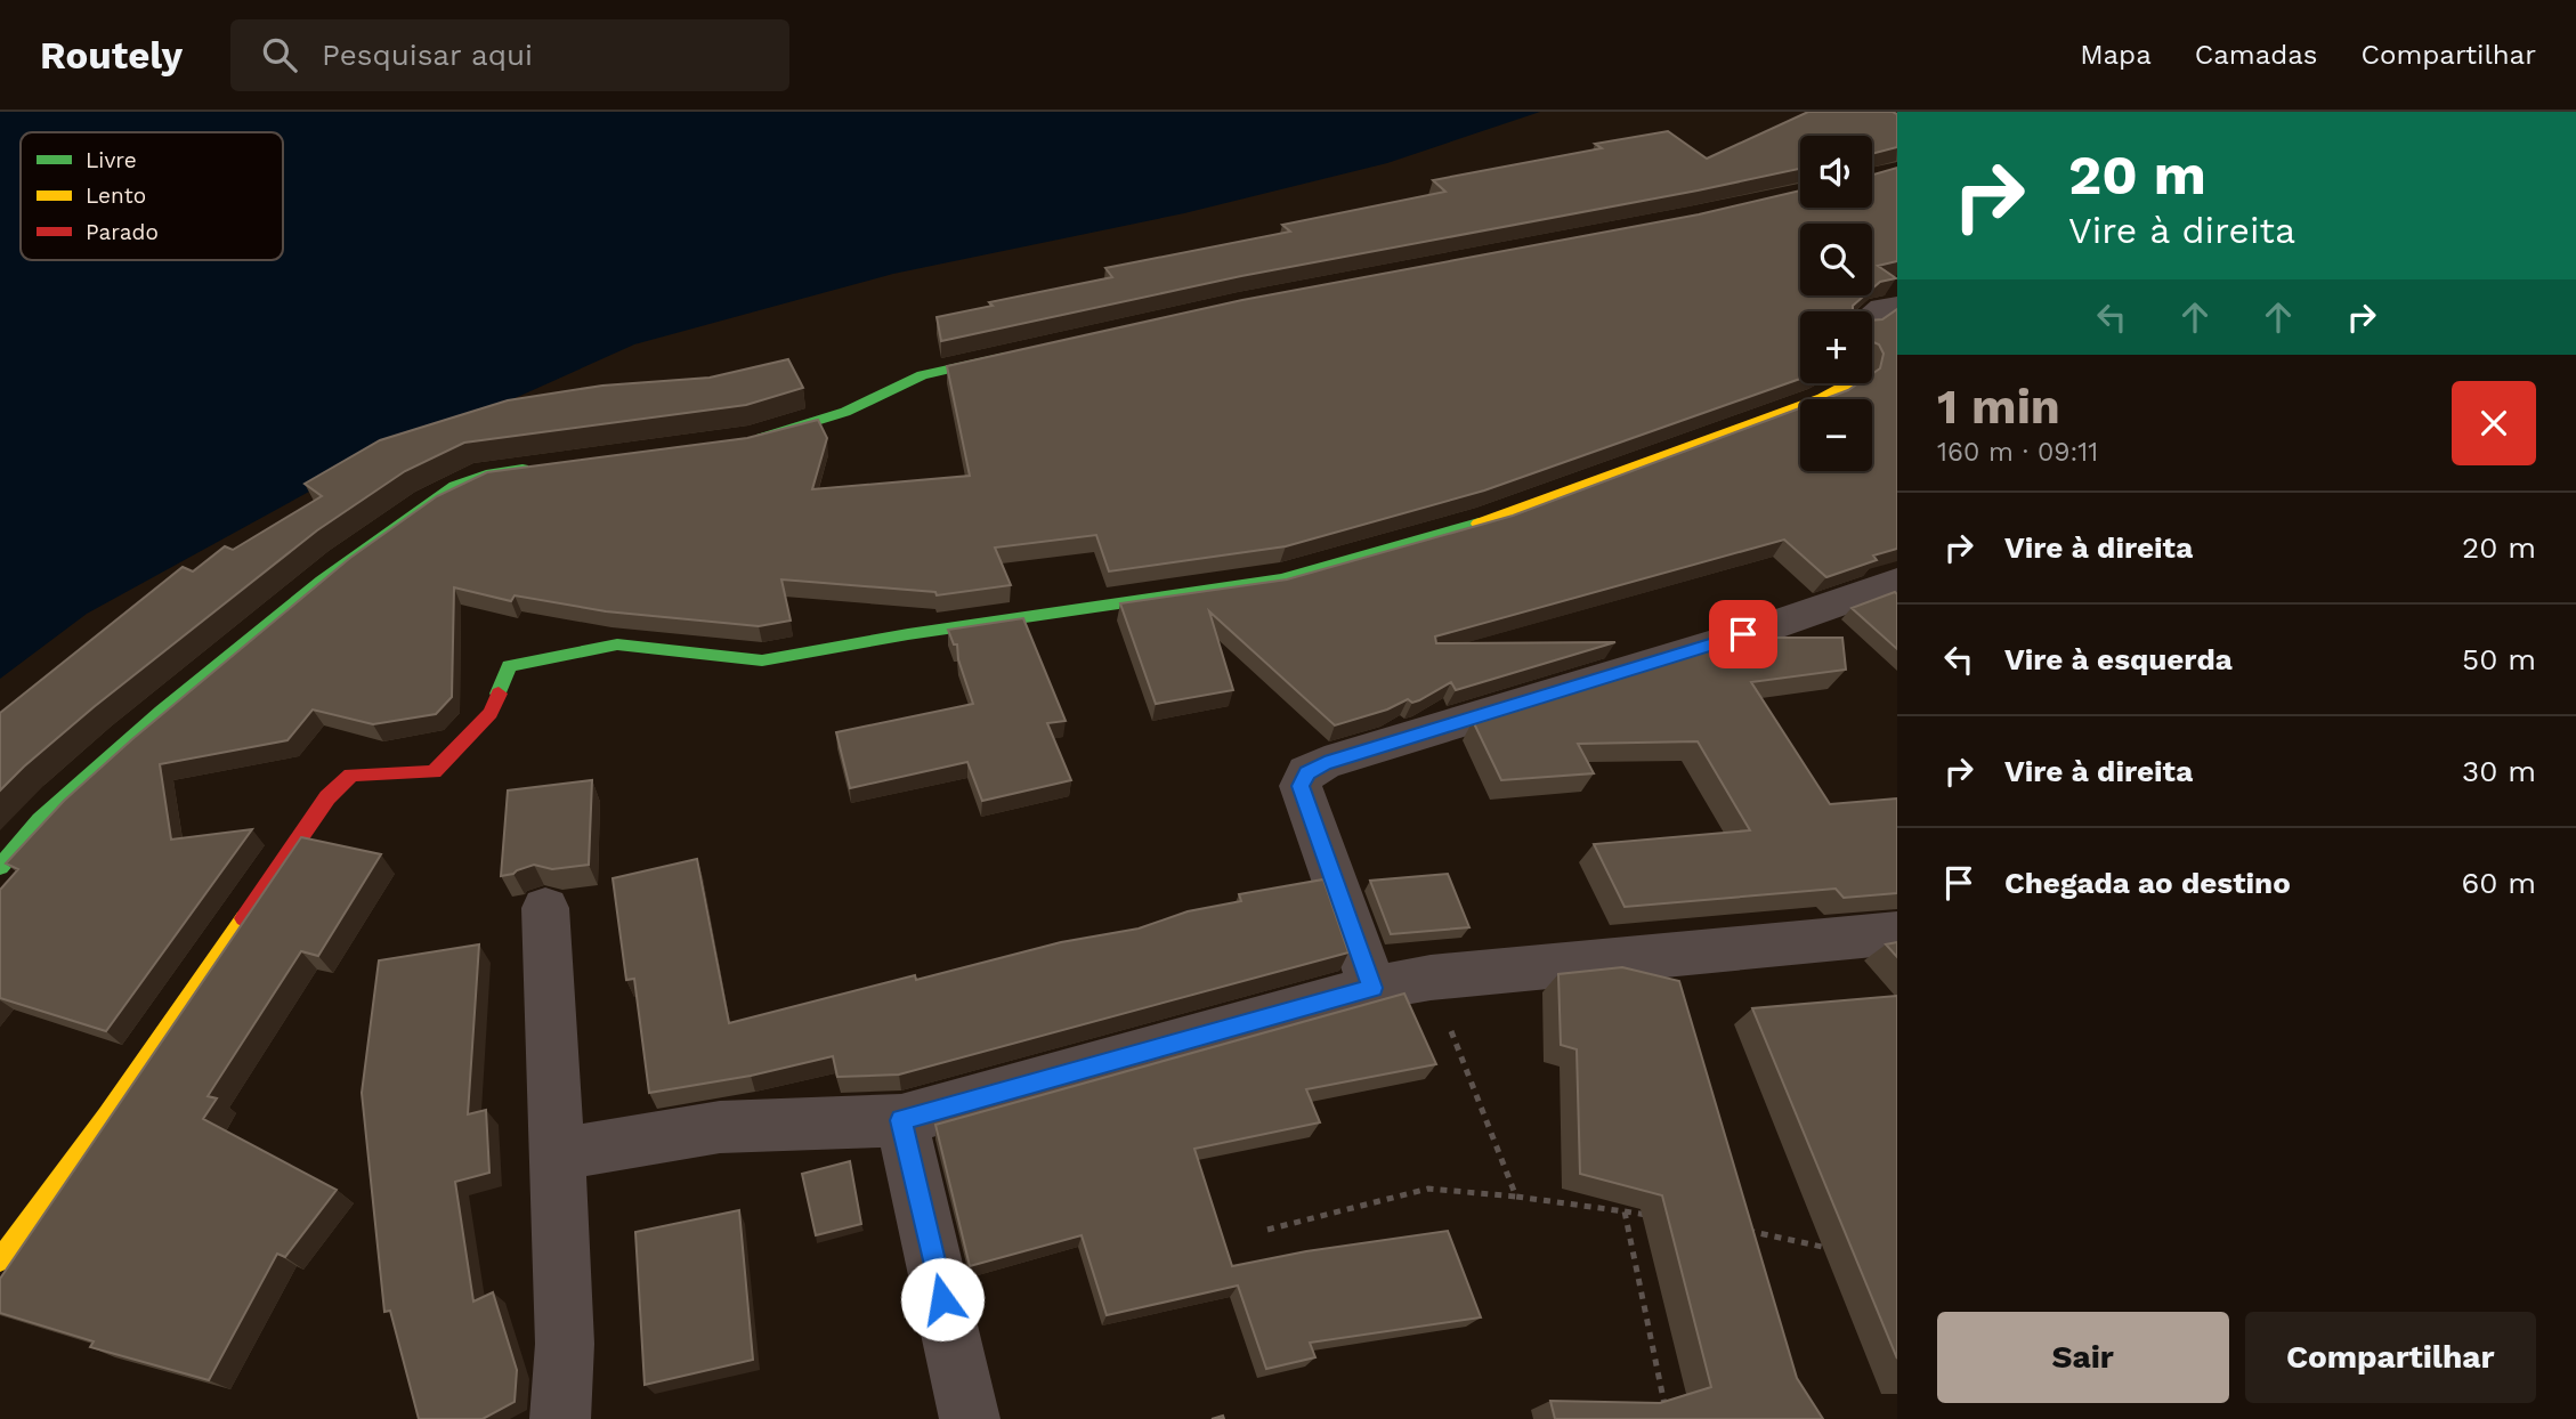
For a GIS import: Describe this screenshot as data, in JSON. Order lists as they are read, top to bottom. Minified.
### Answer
{"legend":["Livre","Lento","Parado"],"page":{"header":"Routely","search":"Pesquisar aqui","nav":["Mapa","Camadas","Compartilhar"],"turn":["20 m","Vire à direita"],"map_buttons":["+","−"],"heading":["1 min","160 m · 09:11"],"list":[{"name":"Vire à direita","value":"20 m"},{"name":"Vire à esquerda","value":"50 m"},{"name":"Vire à direita","value":"30 m"},{"name":"Chegada ao destino","value":"60 m"}],"buttons":["Sair","Compartilhar"]}}
